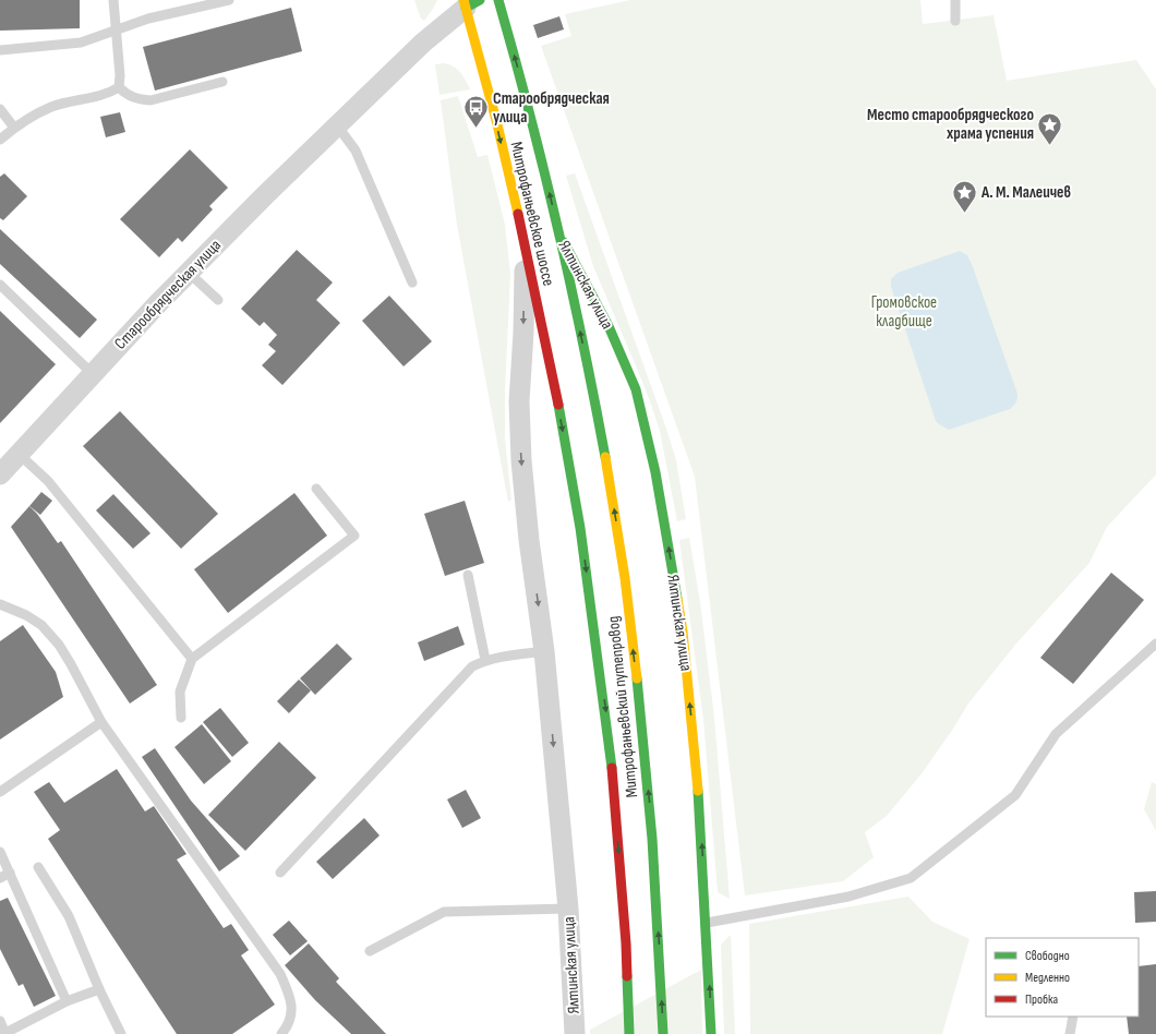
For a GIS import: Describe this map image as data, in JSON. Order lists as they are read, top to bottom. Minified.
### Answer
{"streets":{"main road":["Митрофаньевское шоссе","Ялтинская улица","Митрофаньевский путепровод"],"street":["Старообрядческая улица"]},"crossings":[["Митрофаньевское шоссе","Ялтинская улица"],["Митрофаньевское шоссе","Старообрядческая улица"],["Митрофаньевское шоссе","Митрофаньевский путепровод"]],"parks":["Громовское кладбище"],"places":{"bus stop":["Старообрядческая улица"],"place":["Место старообрядческого храма успения","А. М. Малеичев"]},"legend":["Свободно","Медленно","Пробка"]}
